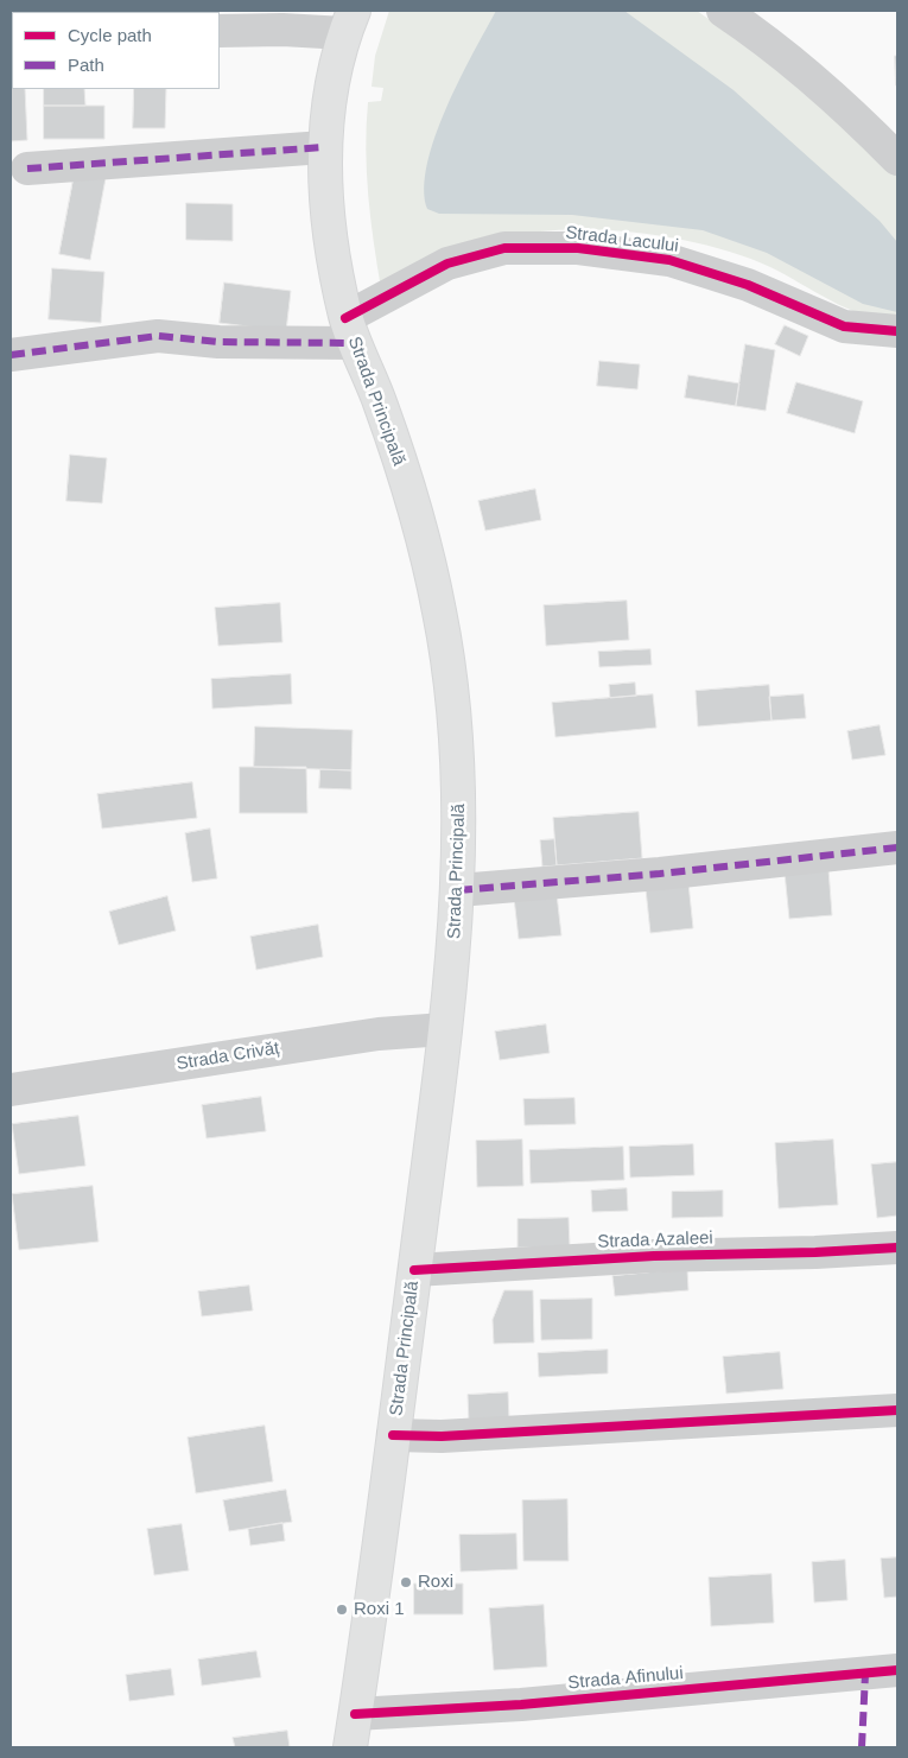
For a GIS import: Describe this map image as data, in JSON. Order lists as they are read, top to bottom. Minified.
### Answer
{"streets":{"main road":["Strada Principală"],"street":["Strada Lacului","Strada Crivăț","Strada Azaleei","Strada Afinului"]},"crossings":[["Strada Lacului","Strada Principală"],["Strada Principală","Strada Crivăț"],["Strada Principală","Strada Azaleei"],["Strada Principală","Strada Afinului"]],"places":["Roxi","Roxi 1"],"legend":["Cycle path","Path"]}
